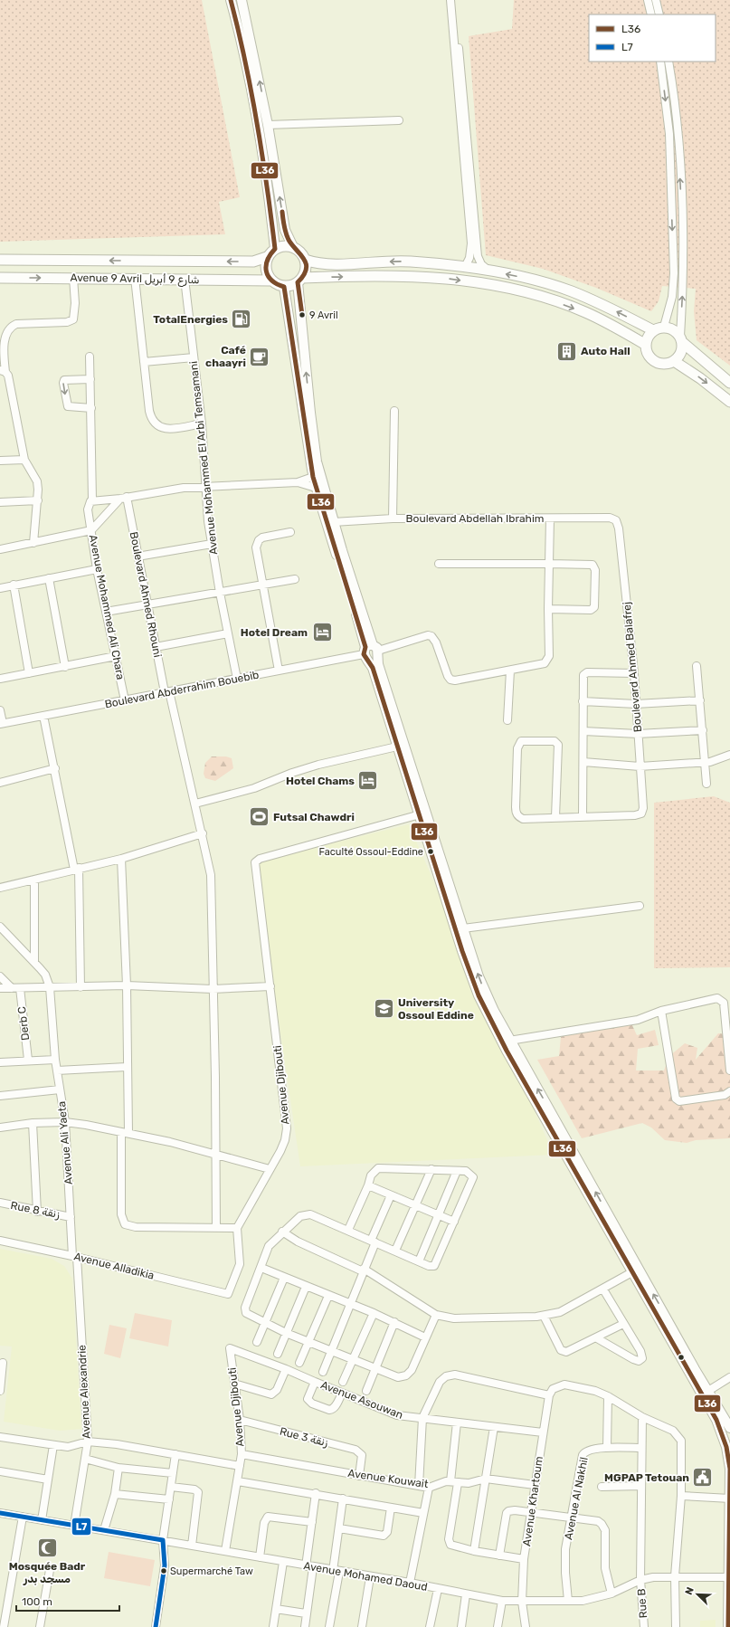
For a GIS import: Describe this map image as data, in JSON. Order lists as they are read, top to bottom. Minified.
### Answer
{"streets":{"highway":["Avenue 9 Avril شارع 9 أبريل"],"street":["Avenue Mohammed El Arbi Temsamani","Boulevard Abdellah Ibrahim","Boulevard Ahmed Rhouni","Avenue Mohammed Ali Chara","Boulevard Ahmed Balafrej","Boulevard Abderrahim Bouebib","Derb C","Avenue Djibouti","Avenue Ali Yaeta","Rue 8 زنقة","Avenue Alladikia","Avenue Alexandrie","Avenue Asouwan","Rue 3 زنقة","Avenue Kouwait","Avenue Al Nakhil","Avenue Khartoum","Avenue Mohamed Daoud","Rue B"]},"crossings":[["Avenue 9 Avril شارع 9 أبريل","Avenue Mohammed El Arbi Temsamani"],["Avenue Mohammed El Arbi Temsamani","Boulevard Abderrahim Bouebib"],["Boulevard Abdellah Ibrahim","Boulevard Ahmed Balafrej"],["Boulevard Ahmed Rhouni","Boulevard Abderrahim Bouebib"],["Avenue Mohammed Ali Chara","Boulevard Abderrahim Bouebib"],["Avenue Djibouti","Avenue Alladikia"],["Avenue Djibouti","Avenue Asouwan"],["Avenue Djibouti","Rue 3 زنقة"],["Avenue Djibouti","Avenue Kouwait"],["Avenue Djibouti","Avenue Mohamed Daoud"],["Avenue Ali Yaeta","Rue 8 زنقة"],["Avenue Ali Yaeta","Avenue Alladikia"],["Avenue Ali Yaeta","Avenue Alexandrie"],["Avenue Alladikia","Avenue Alexandrie"],["Avenue Alexandrie","Avenue Mohamed Daoud"],["Avenue Asouwan","Avenue Khartoum"],["Rue 3 زنقة","Avenue Kouwait"],["Avenue Kouwait","Avenue Khartoum"],["Avenue Al Nakhil","Avenue Mohamed Daoud"],["Avenue Al Nakhil","Rue B"],["Avenue Khartoum","Avenue Mohamed Daoud"],["Avenue Mohamed Daoud","Rue B"]],"places":{"other":["9 Avril","Faculté Ossoul-Eddine","Supermarché Taw"],"fuel station":["TotalEnergies"],"building":["Auto Hall"],"cafe":["Café chaayri"],"hotel":["Hotel Dream","Hotel Chams"],"sports":["Futsal Chawdri"],"school or university":["University Ossoul Eddine"],"public building":["MGPAP Tetouan"],"mosque":["Mosquée Badr مسجد بدر"]},"lines":["transit line L36","transit line L7"],"legend":["L36","L7"],"scale_bar":"100 m","north":"top left"}
